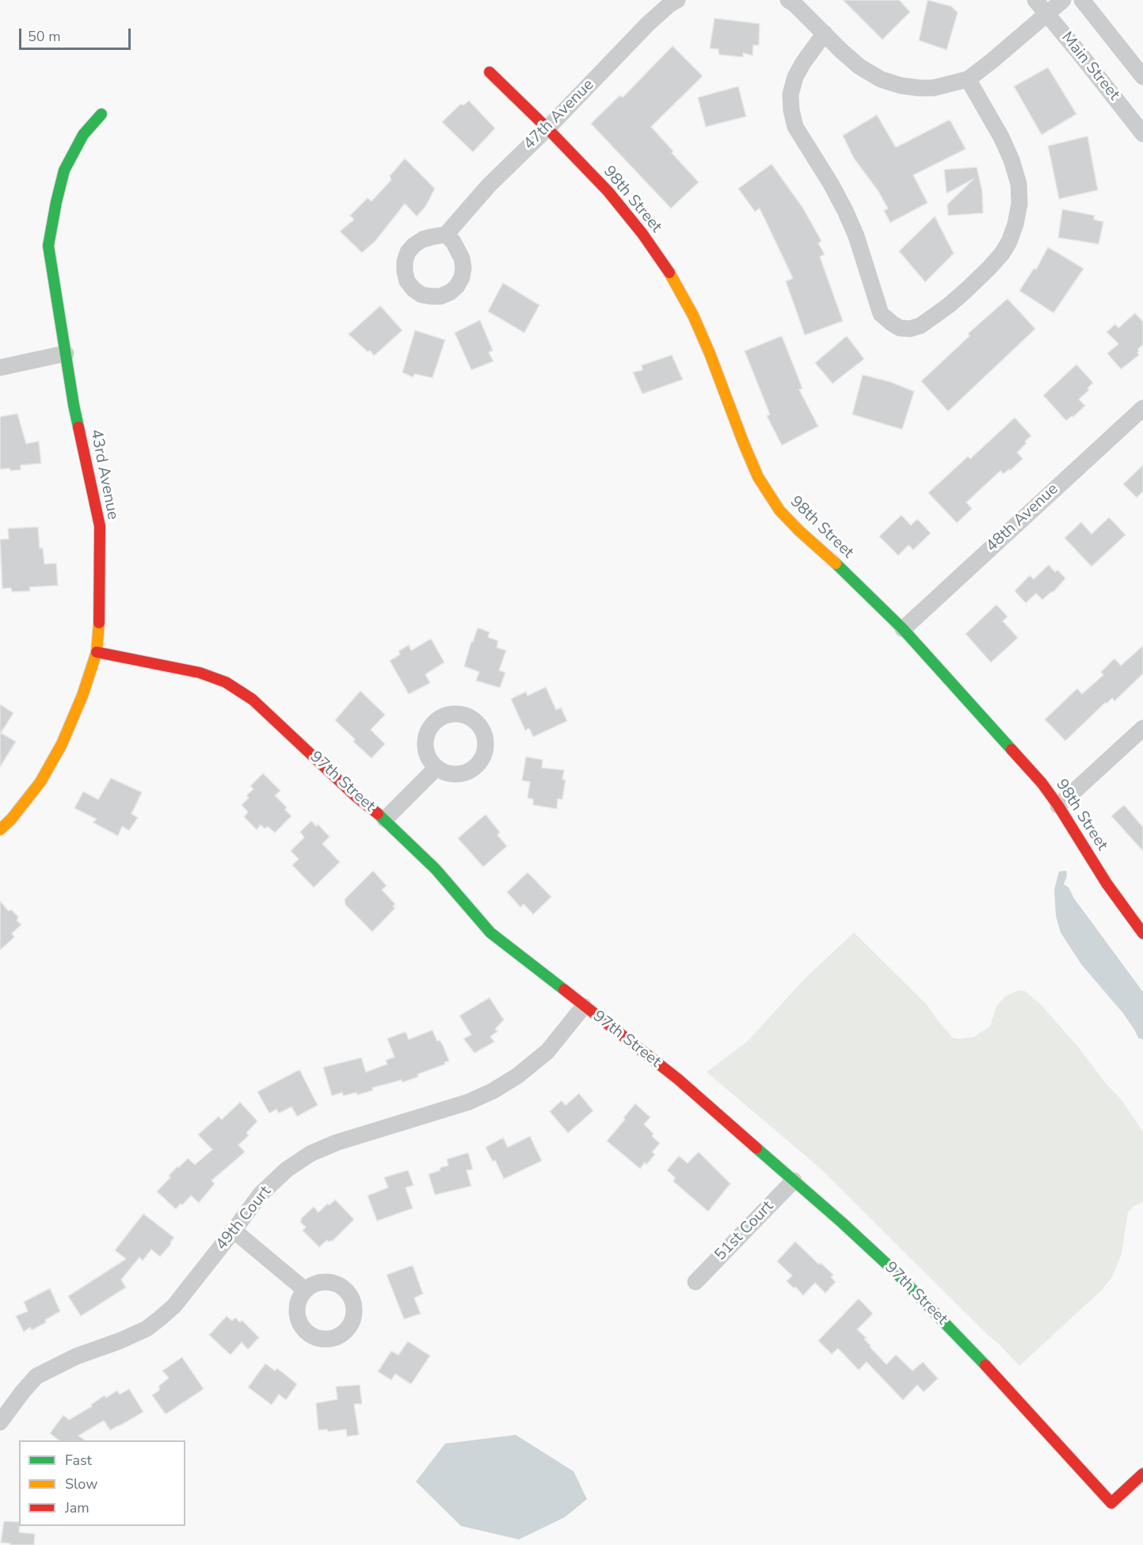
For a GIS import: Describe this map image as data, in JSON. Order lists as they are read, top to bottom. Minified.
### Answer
{"streets":{"street":["Main Street","47th Avenue","98th Street","43rd Avenue","48th Avenue","97th Street","49th Court","51st Court"]},"crossings":[["47th Avenue","98th Street"],["98th Street","48th Avenue"],["43rd Avenue","97th Street"],["97th Street","49th Court"],["97th Street","51st Court"]],"legend":["Fast","Slow","Jam"],"scale_bar":"50 m"}
